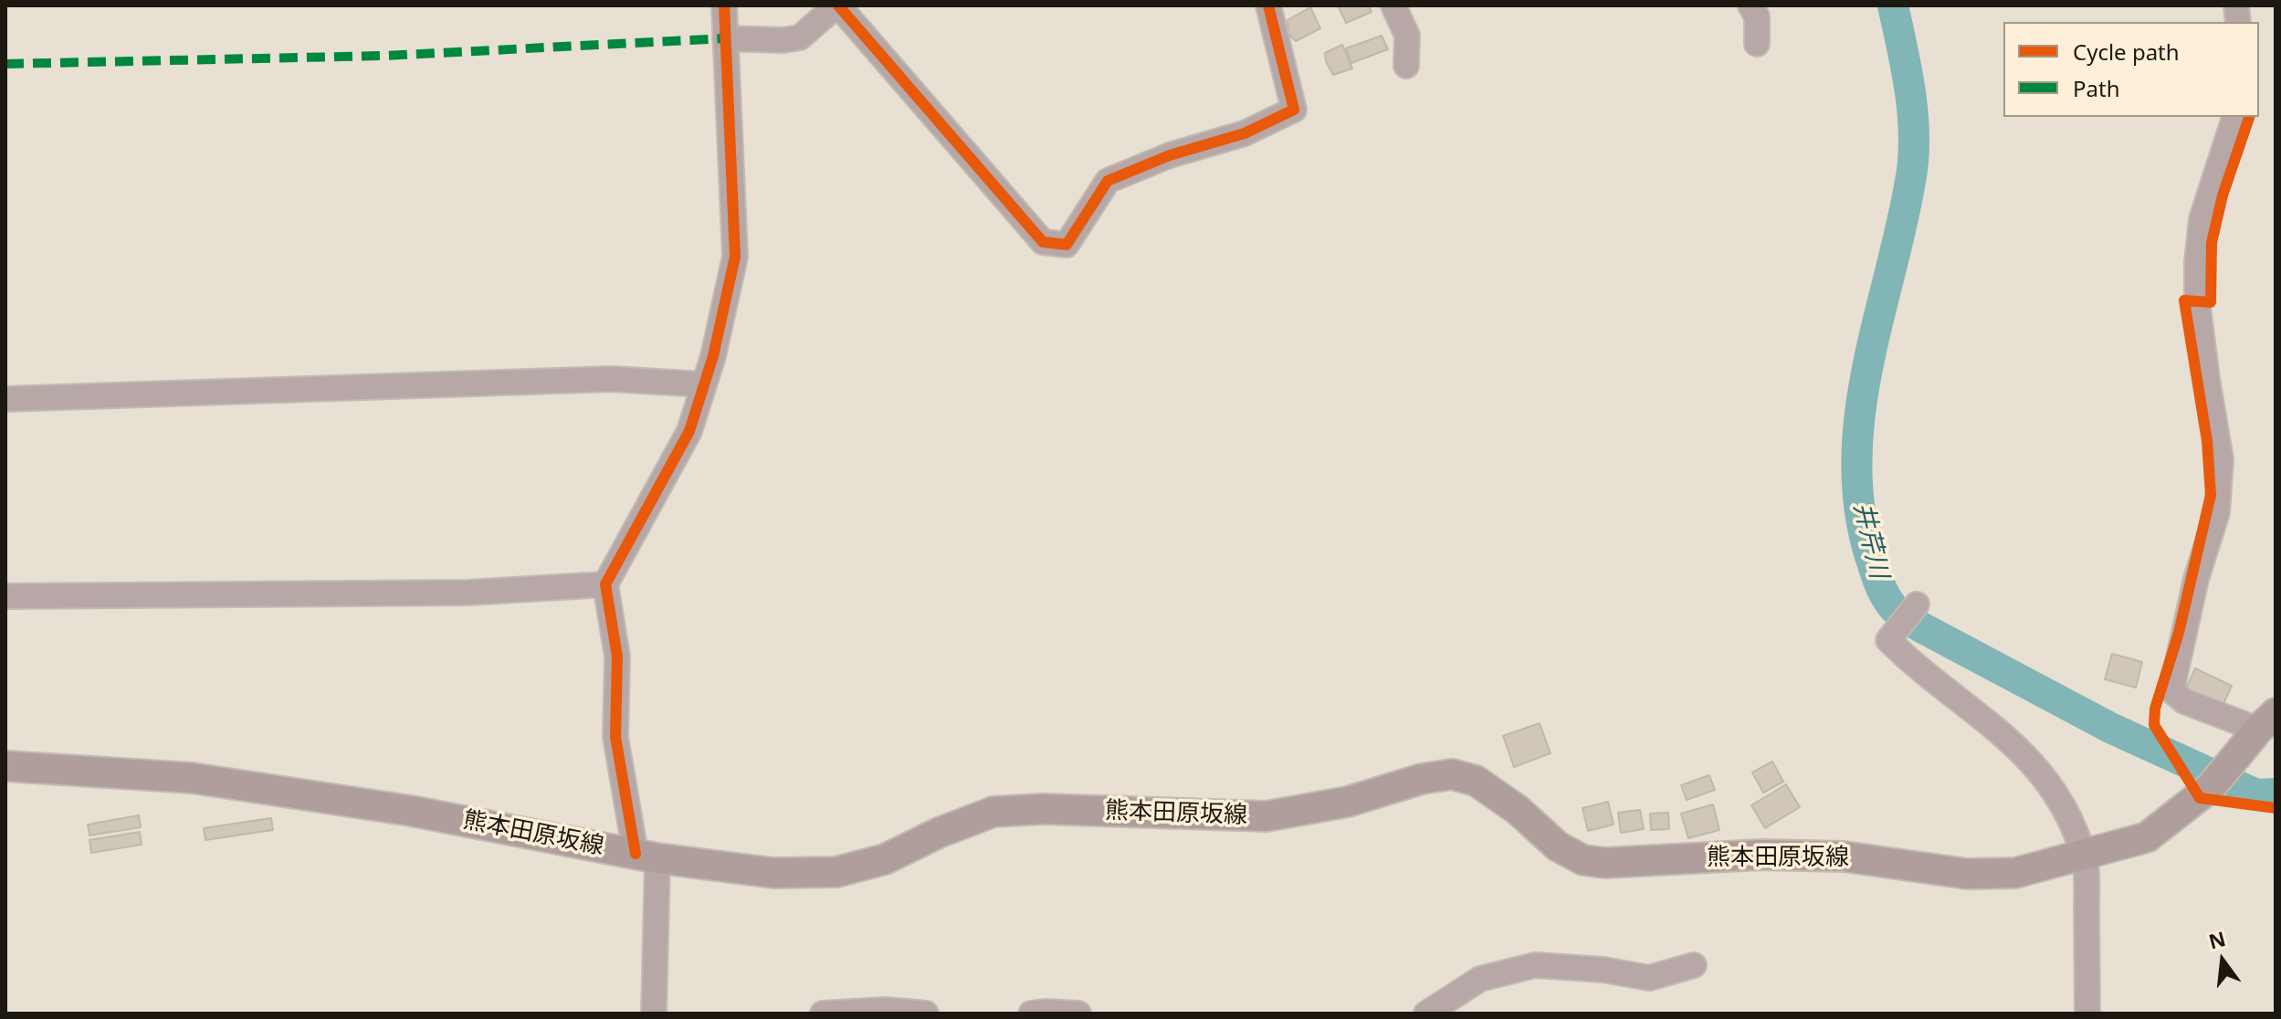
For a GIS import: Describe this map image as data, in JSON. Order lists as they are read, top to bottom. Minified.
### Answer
{"streets":{"main road":["熊本田原坂線"]},"water":["井芹川"],"legend":["Cycle path","Path"],"north":"top"}
